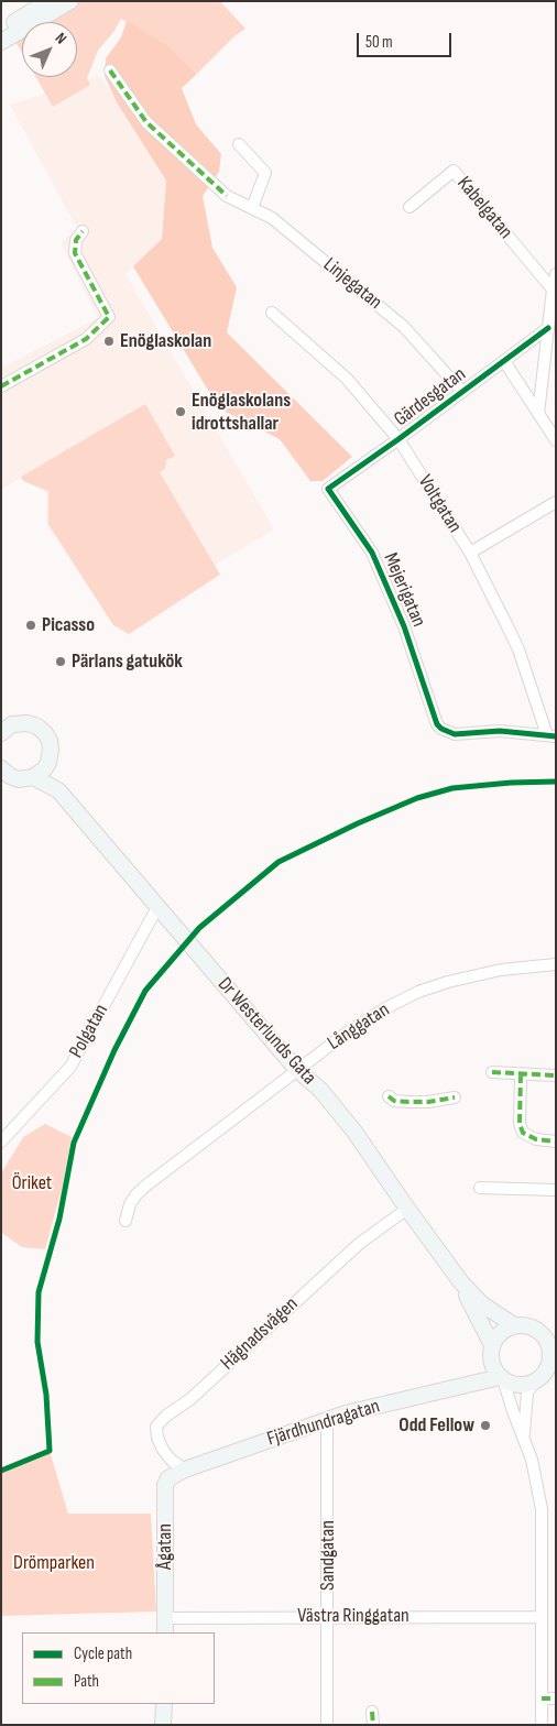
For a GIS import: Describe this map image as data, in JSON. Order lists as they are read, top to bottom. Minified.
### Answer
{"streets":{"main road":["Dr Westerlunds Gata","Fjärdhundragatan","Ågatan"],"street":["Kabelgatan","Linjegatan","Gärdesgatan","Voltgatan","Mejerigatan","Långgatan","Polgatan","Hägnadsvägen","Sandgatan","Västra Ringgatan"]},"crossings":[["Linjegatan","Gärdesgatan"],["Gärdesgatan","Voltgatan"],["Gärdesgatan","Mejerigatan"],["Voltgatan","Mejerigatan"],["Långgatan","Dr Westerlunds Gata"],["Polgatan","Dr Westerlunds Gata"],["Dr Westerlunds Gata","Hägnadsvägen"],["Dr Westerlunds Gata","Fjärdhundragatan"],["Hägnadsvägen","Fjärdhundragatan"],["Hägnadsvägen","Ågatan"],["Fjärdhundragatan","Ågatan"],["Fjärdhundragatan","Sandgatan"],["Ågatan","Västra Ringgatan"],["Sandgatan","Västra Ringgatan"]],"parks":["Öriket","Drömparken"],"places":["Enöglaskolan","Enöglaskolans idrottshallar","Picasso","Pärlans gatukök","Odd Fellow"],"legend":["Cycle path","Path"],"scale_bar":"50 m","north":"top right"}
